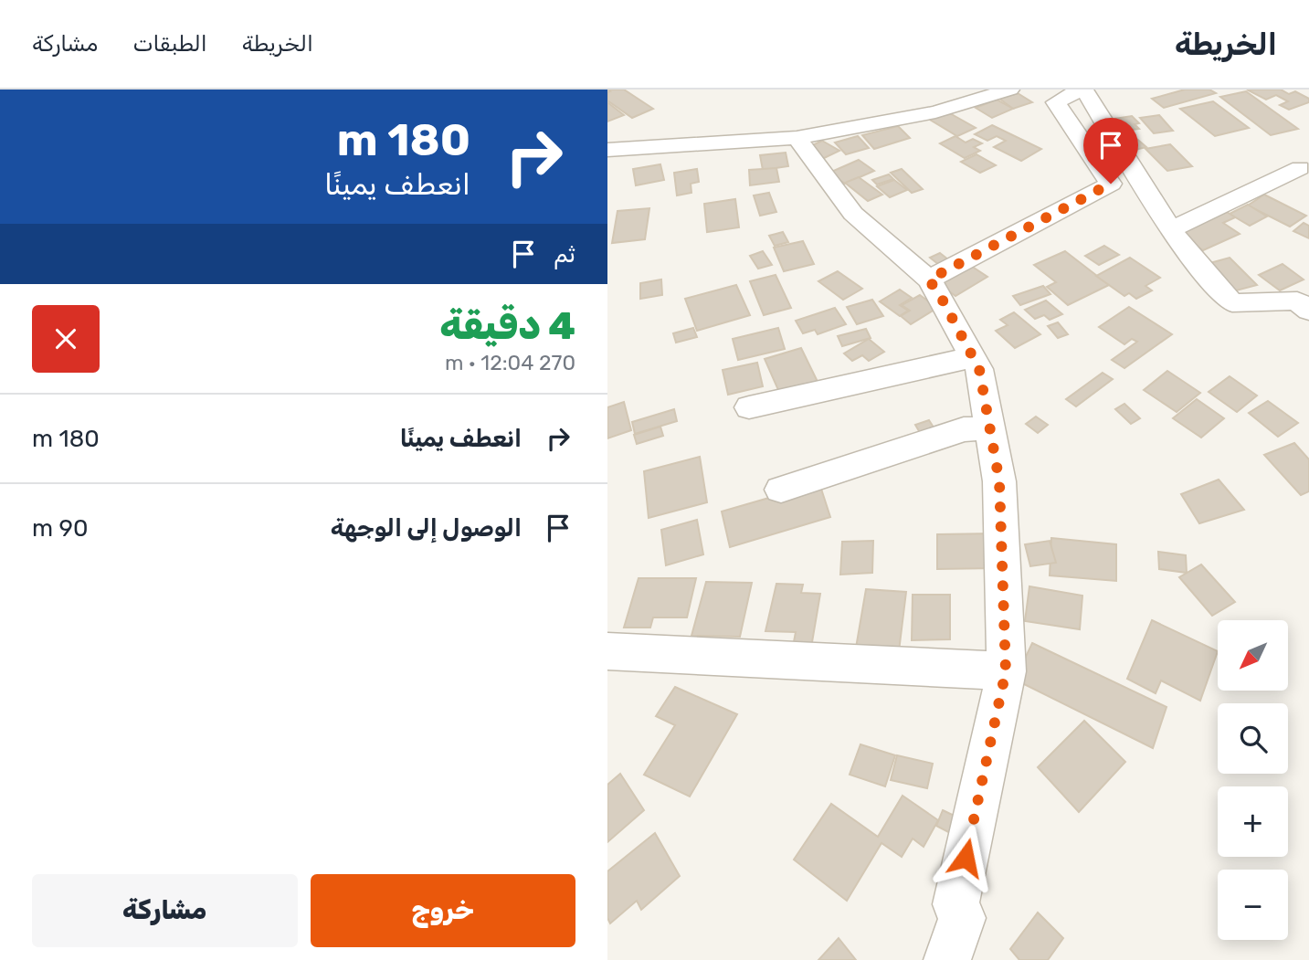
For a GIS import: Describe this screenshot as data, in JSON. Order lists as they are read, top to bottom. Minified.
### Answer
{"north":"bottom left","page":{"header":"الخريطة","nav":["الخريطة","الطبقات","مشاركة"],"turn":["180 m","انعطف يمينًا"],"then":"ثم","heading":["4 دقيقة","270 m · 12:04"],"list":[{"name":"انعطف يمينًا","value":"180 m"},{"name":"الوصول إلى الوجهة","value":"90 m"}],"map_buttons":["+","−"],"buttons":["خروج","مشاركة"]}}
